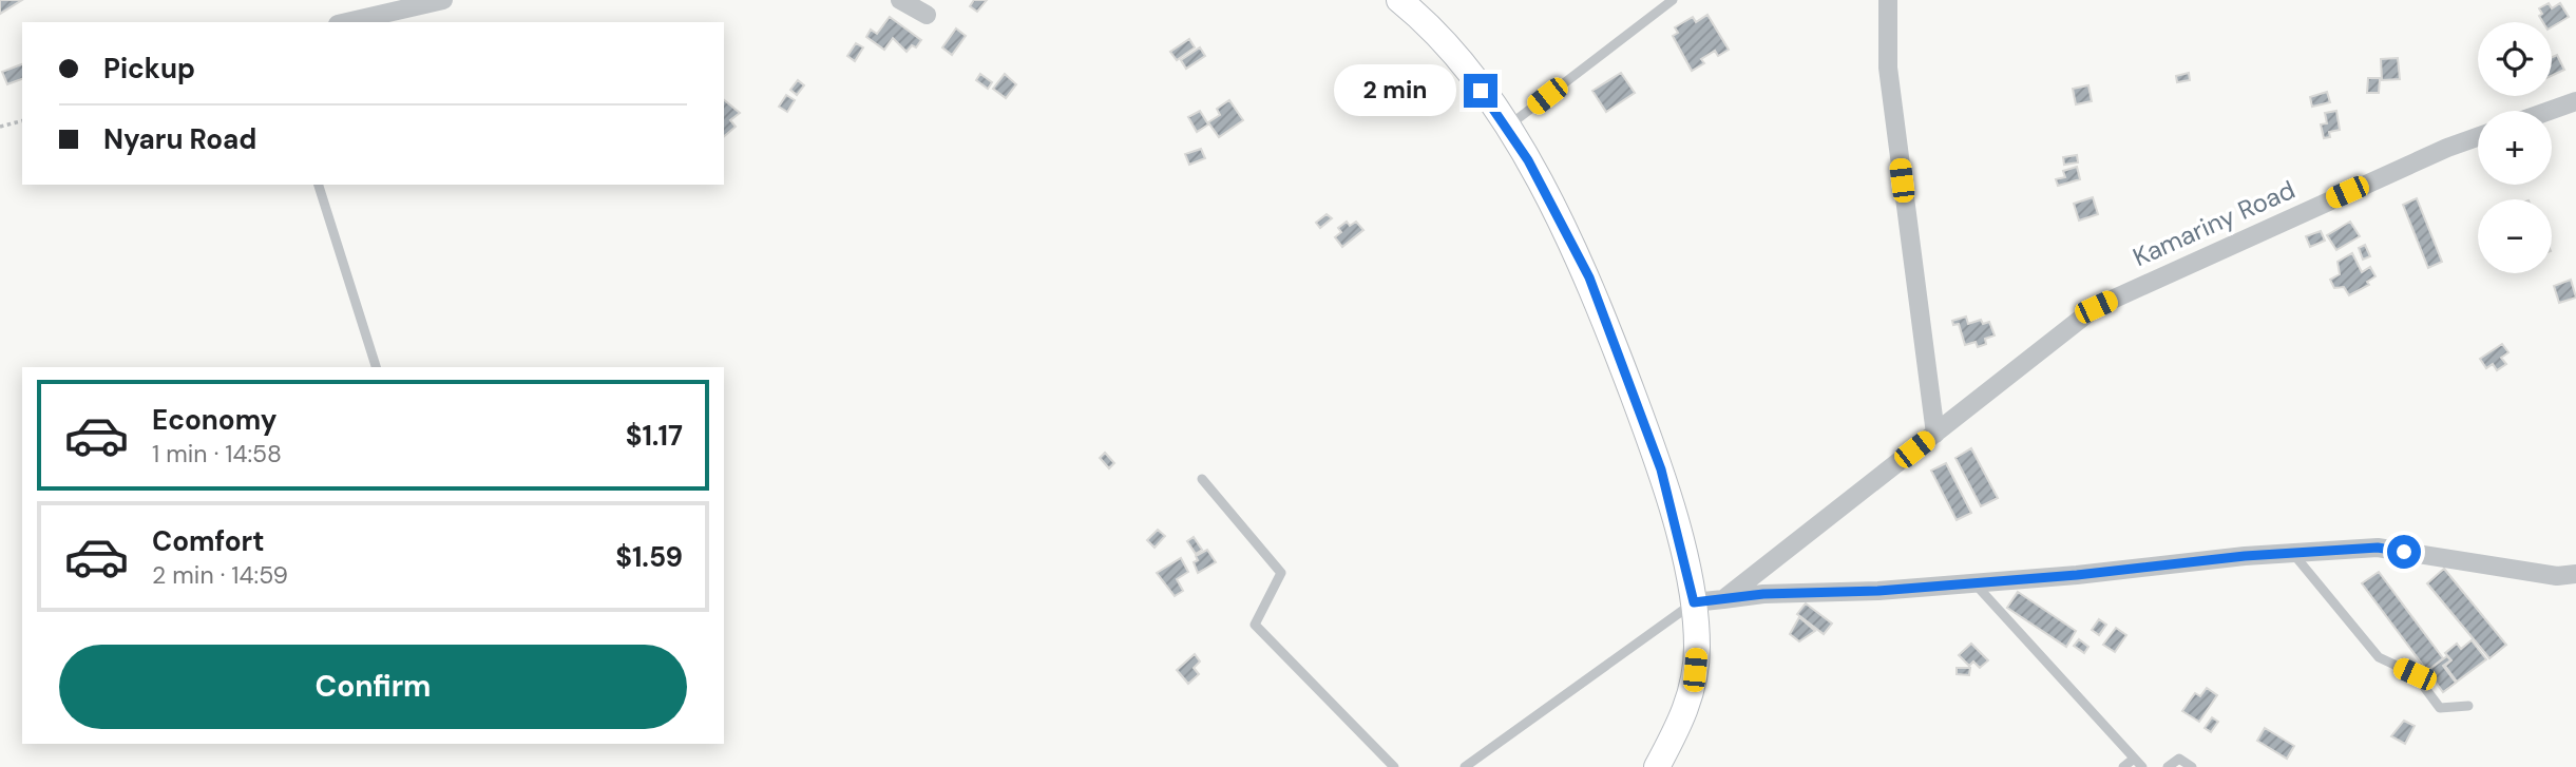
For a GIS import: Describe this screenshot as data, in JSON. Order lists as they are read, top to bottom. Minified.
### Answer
{"streets":{"street":["Kamariny Road"]},"page":{"map_buttons":["+","−"],"banner":["Pickup","Nyaru Road"],"bubble":"2 min","list":[{"name":"Economy","note":"1 min · 14:58","value":"$1.17"},{"name":"Comfort","note":"2 min · 14:59","value":"$1.59"}],"buttons":"Confirm"}}
